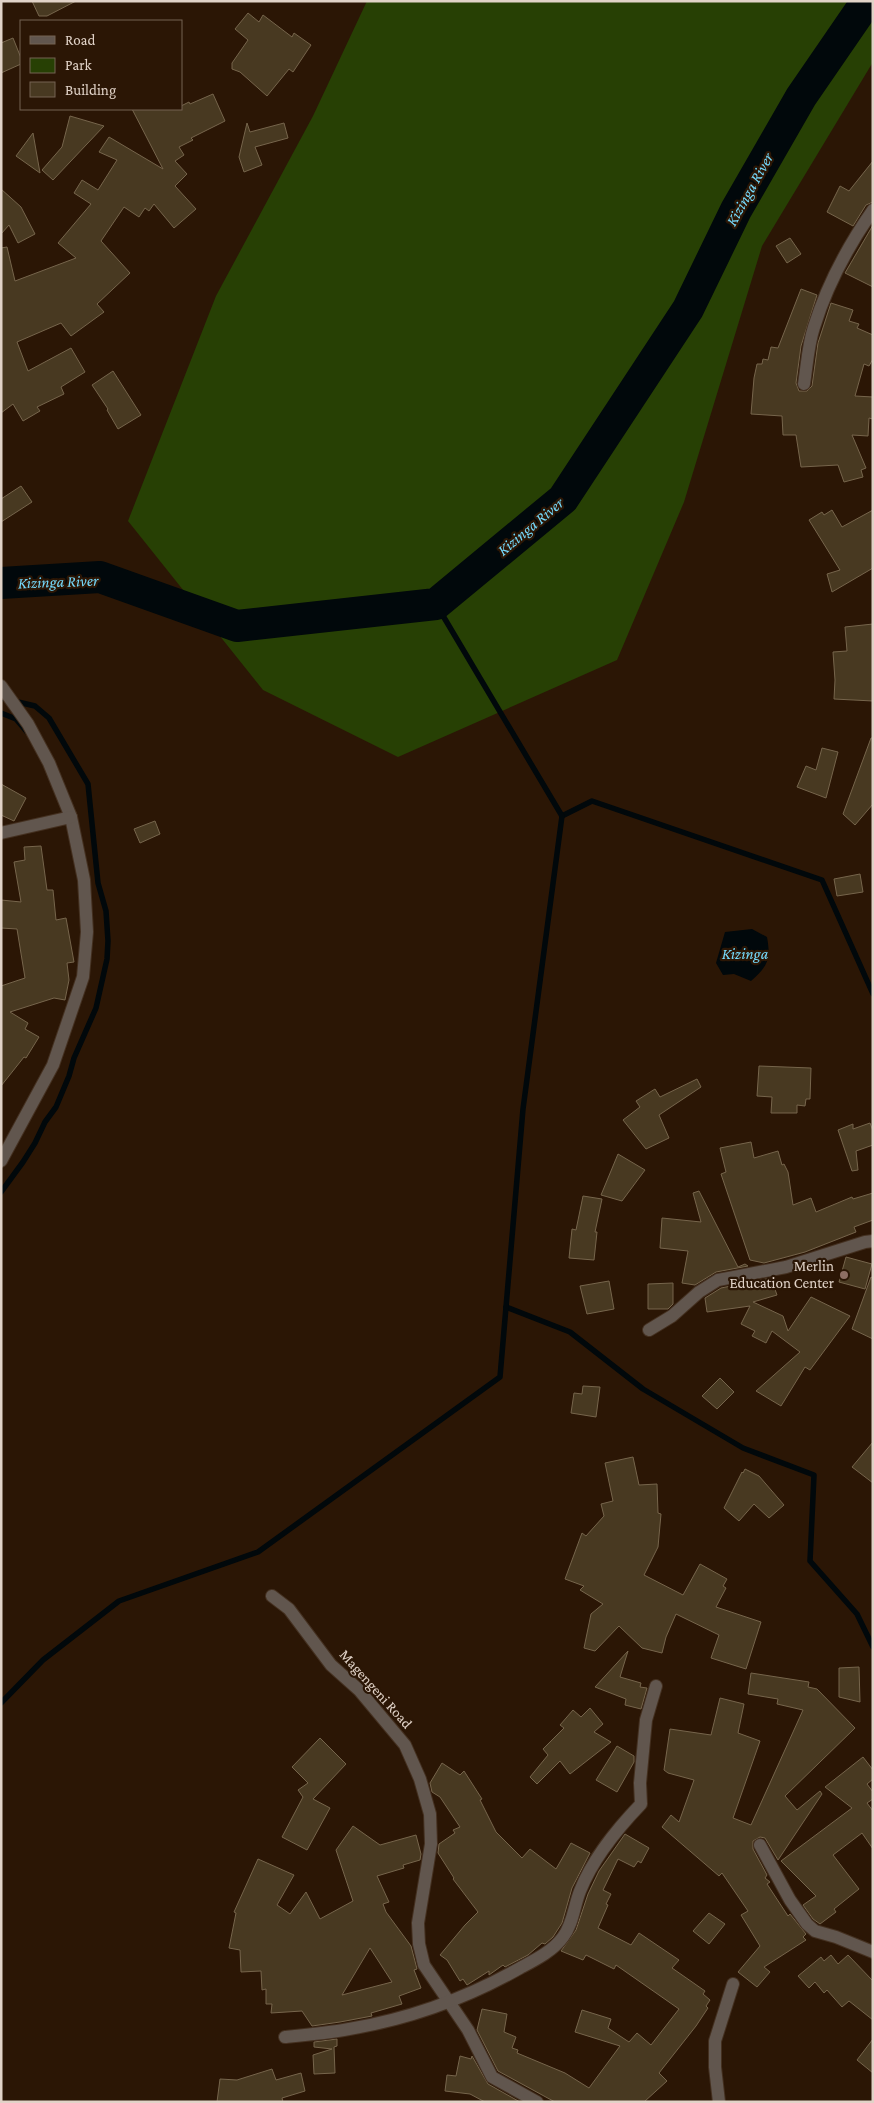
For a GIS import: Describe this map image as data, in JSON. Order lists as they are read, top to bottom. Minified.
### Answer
{"streets":{"street":["Magengeni Road"]},"water":["Kizinga River","Kizinga"],"places":["Merlin Education Center"],"legend":["Road","Park","Building"]}
